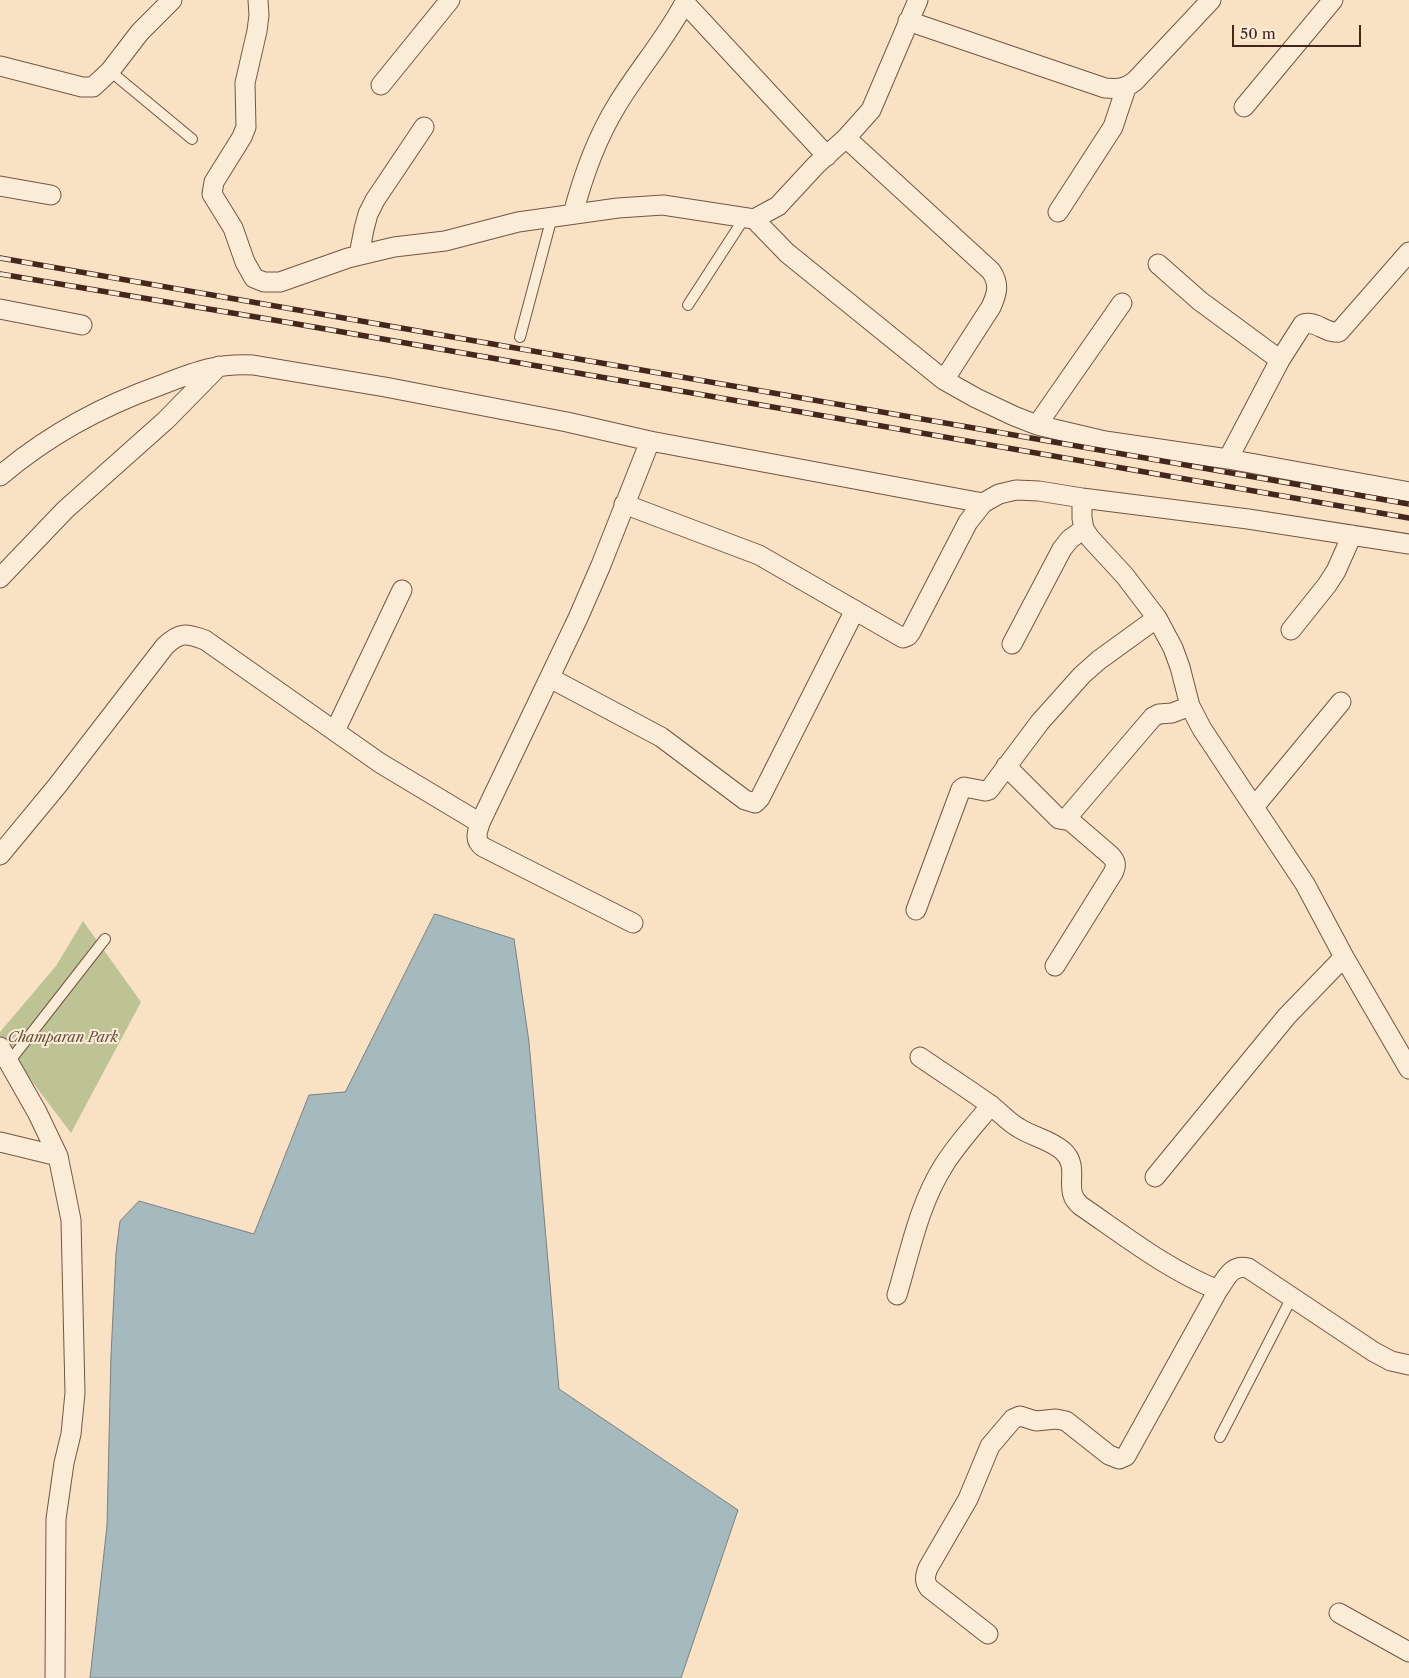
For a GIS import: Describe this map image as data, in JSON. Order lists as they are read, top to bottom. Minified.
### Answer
{"parks":["Champaran Park"],"scale_bar":"50 m"}
